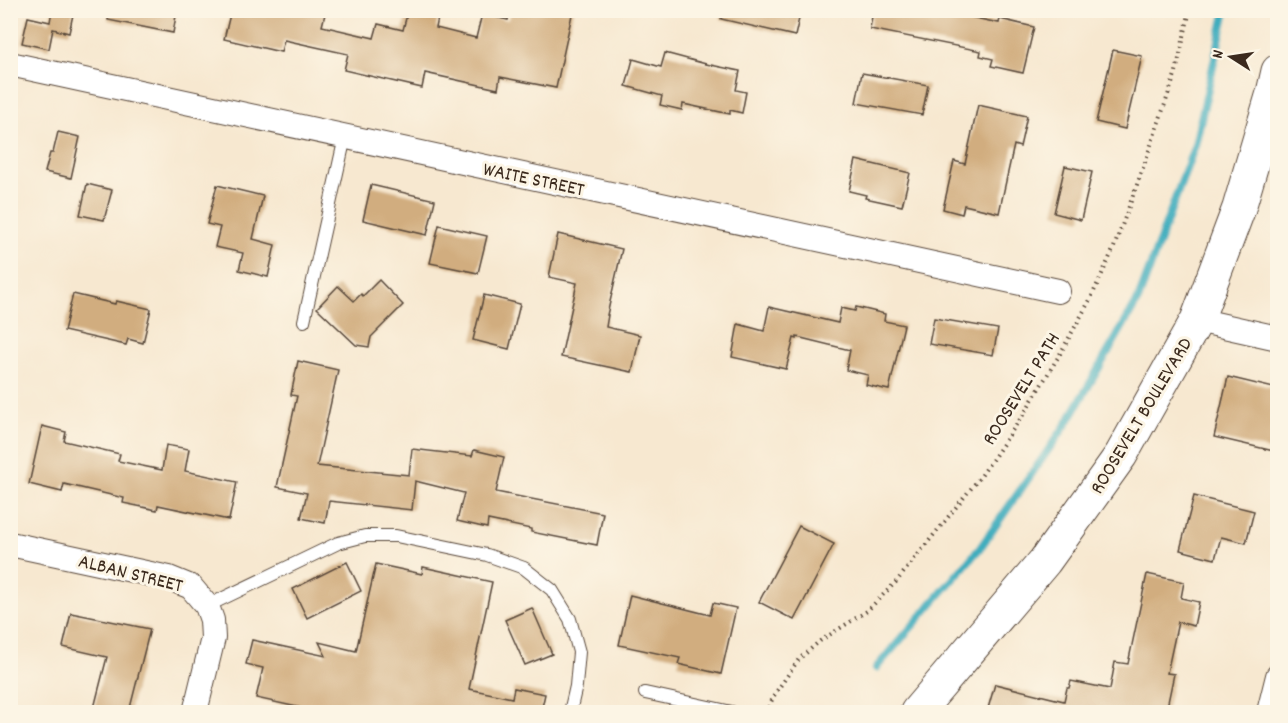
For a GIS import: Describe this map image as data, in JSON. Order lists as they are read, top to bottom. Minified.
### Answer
{"streets":{"main road":["ROOSEVELT BOULEVARD"],"street":["WAITE STREET","ALBAN STREET"],"path":["ROOSEVELT PATH"]},"north":"left"}
